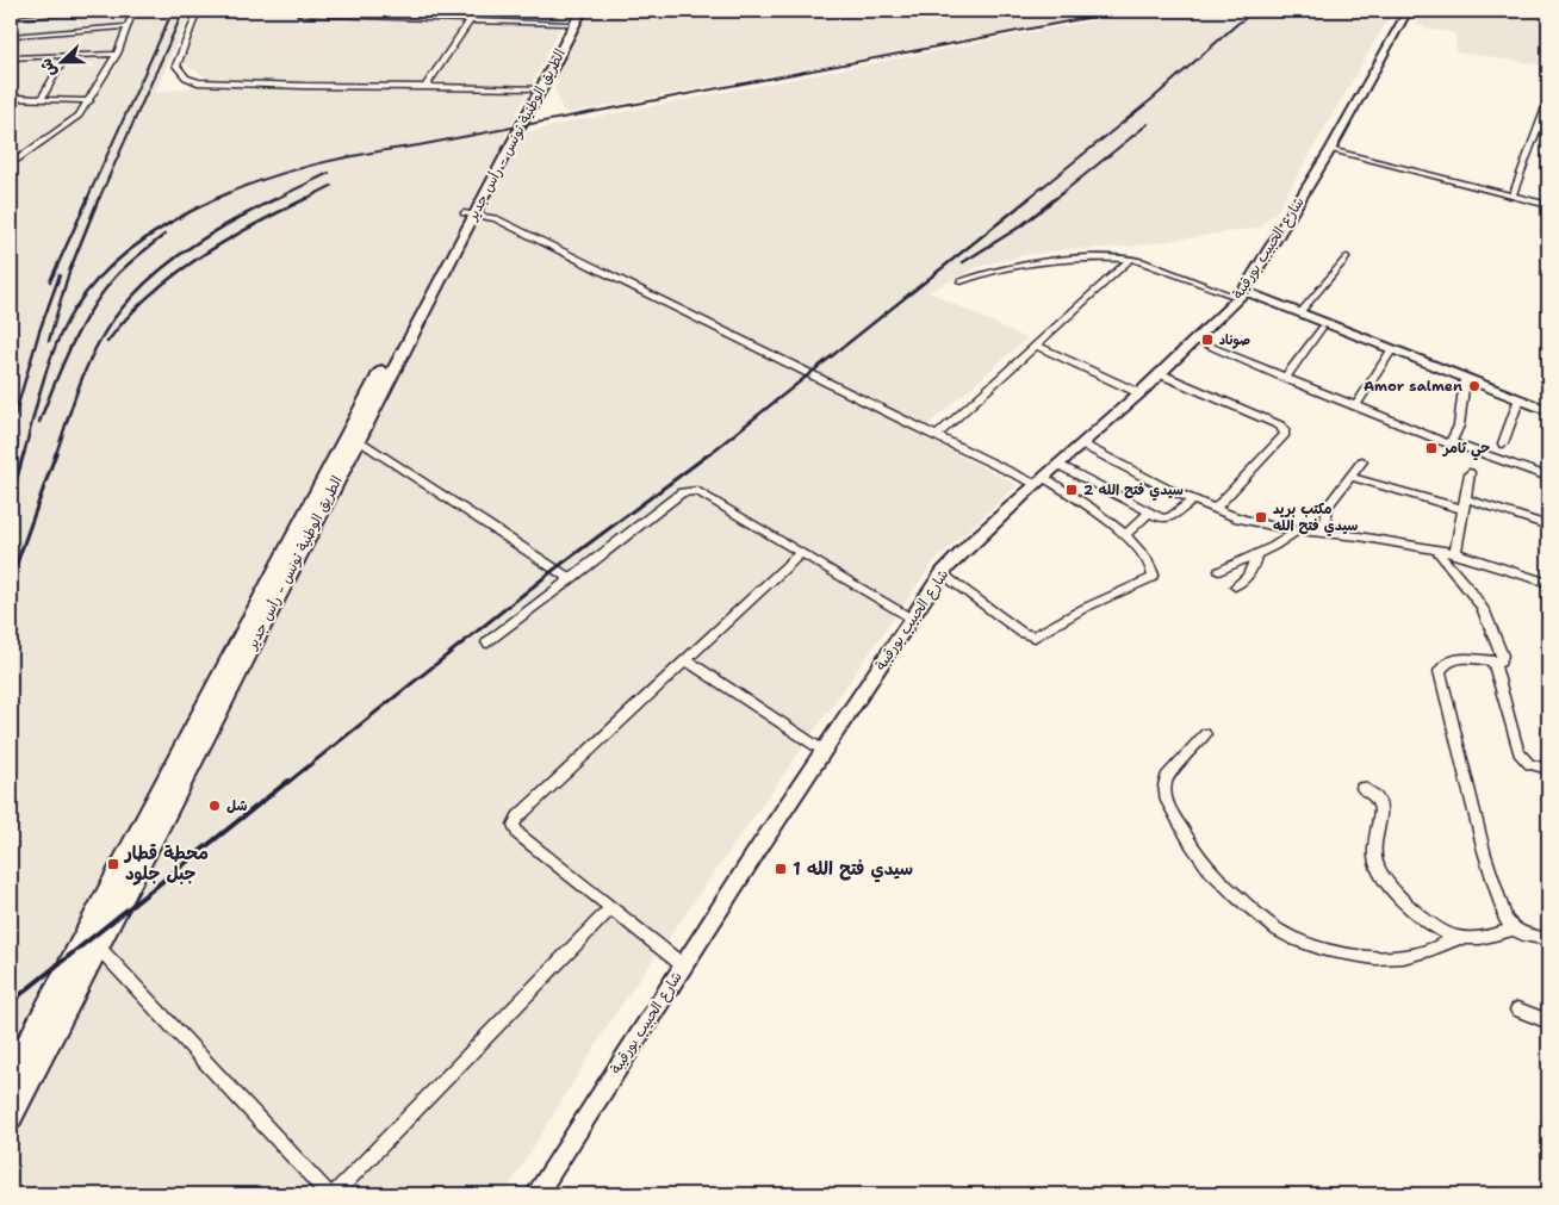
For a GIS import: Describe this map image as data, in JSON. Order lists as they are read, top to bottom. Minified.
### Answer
{"streets":{"main road":["الطريق الوطنية تونس - رأس جدير","شارع الحبيب بورقيبة"]},"places":{"transit":["صوناد","حي ثامر","2 سيدي فتح الله","مكتب بريد سيدي فتح الله","محطة قطار جبل جلود","سيدي فتح الله 1"],"other":["Amor salmen","شل"]},"north":"left"}
